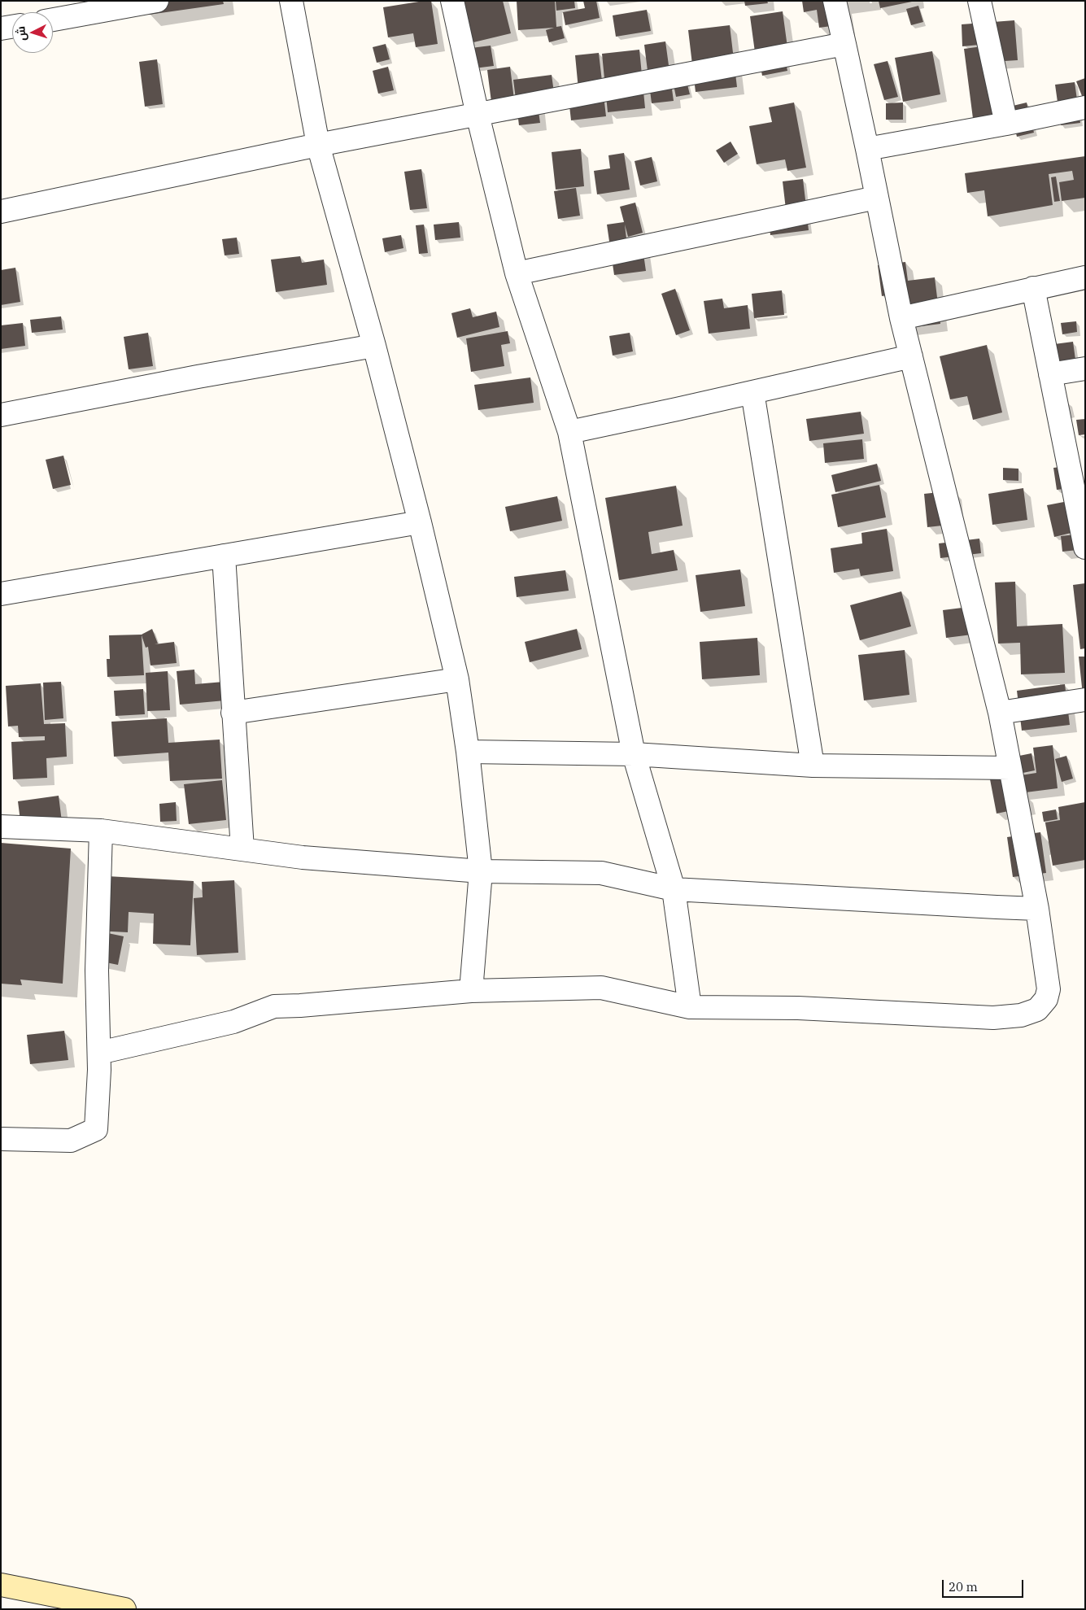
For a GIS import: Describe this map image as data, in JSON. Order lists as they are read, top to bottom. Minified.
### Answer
{"scale_bar":"20 m","north":"left"}
